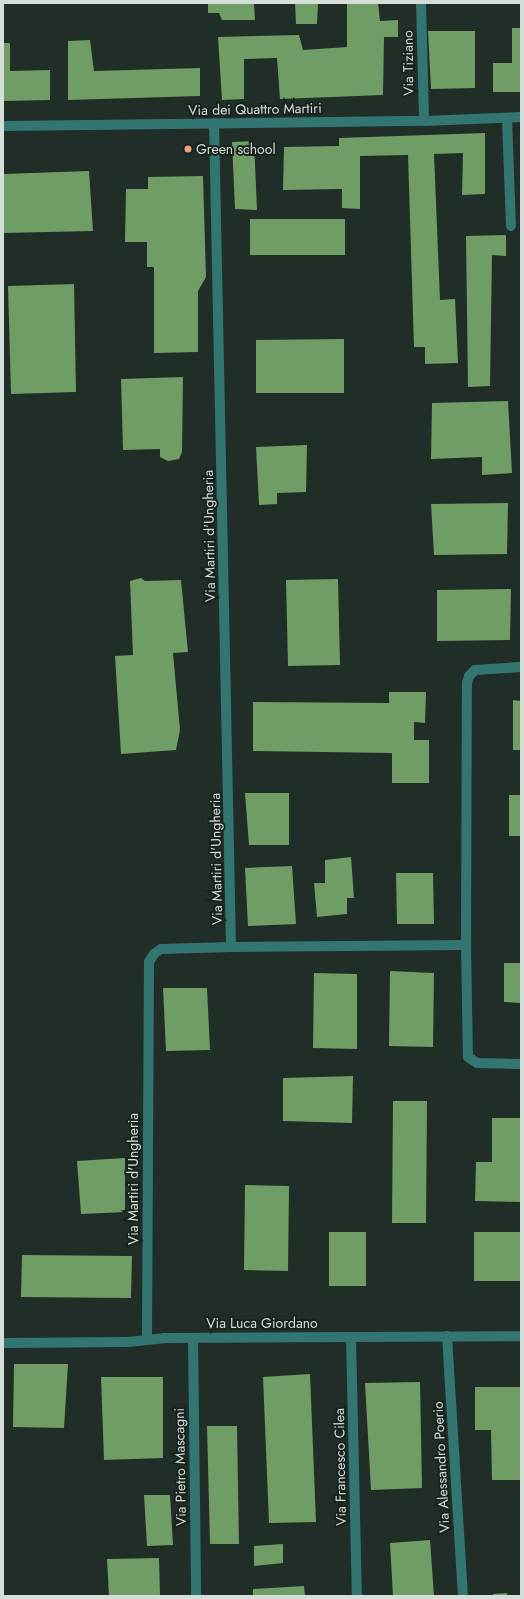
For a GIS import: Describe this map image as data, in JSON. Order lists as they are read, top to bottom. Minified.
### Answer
{"streets":{"street":["Via Tiziano","Via dei Quattro Martiri","Via Martiri d'Ungheria","Via Luca Giordano","Via Pietro Mascagni","Via Francesco Cilea","Via Alessandro Poerio"]},"crossings":[["Via Tiziano","Via dei Quattro Martiri"],["Via dei Quattro Martiri","Via Martiri d'Ungheria"],["Via Martiri d'Ungheria","Via Luca Giordano"],["Via Luca Giordano","Via Pietro Mascagni"],["Via Luca Giordano","Via Francesco Cilea"],["Via Luca Giordano","Via Alessandro Poerio"]],"places":["Green school"]}
